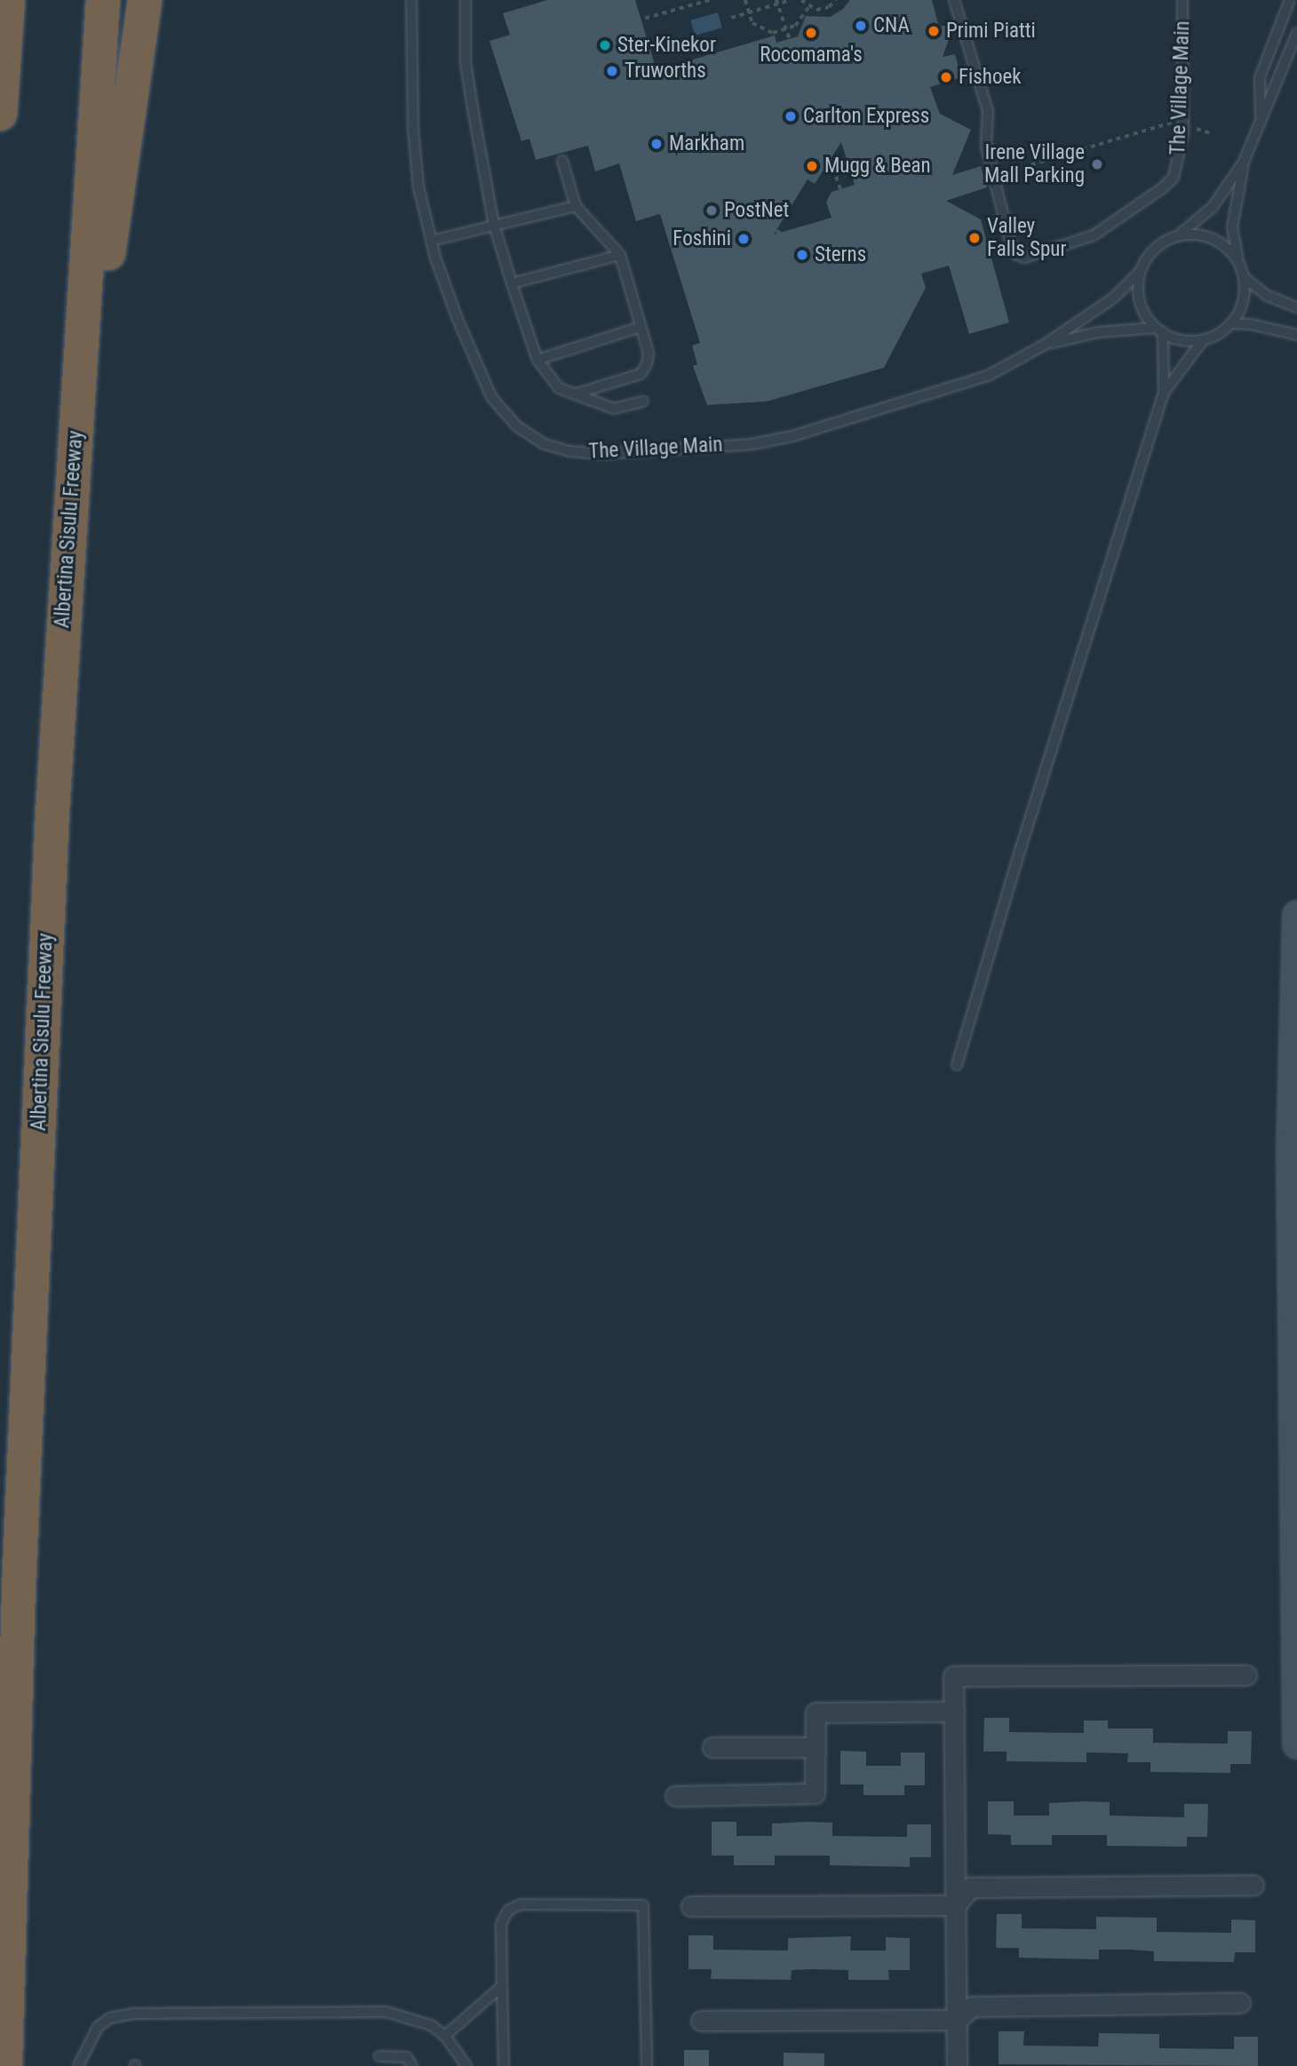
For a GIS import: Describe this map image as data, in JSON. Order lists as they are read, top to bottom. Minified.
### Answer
{"streets":{"highway":["Albertina Sisulu Freeway"],"lane":["The Village Main"]},"places":["CNA","Primi Piatti","Rocomama's","Ster-Kinekor","Truworths","Fishoek","Carlton Express","Markham","Irene Village Mall Parking","Mugg & Bean","PostNet","Valley Falls Spur","Foshini","Sterns"]}
